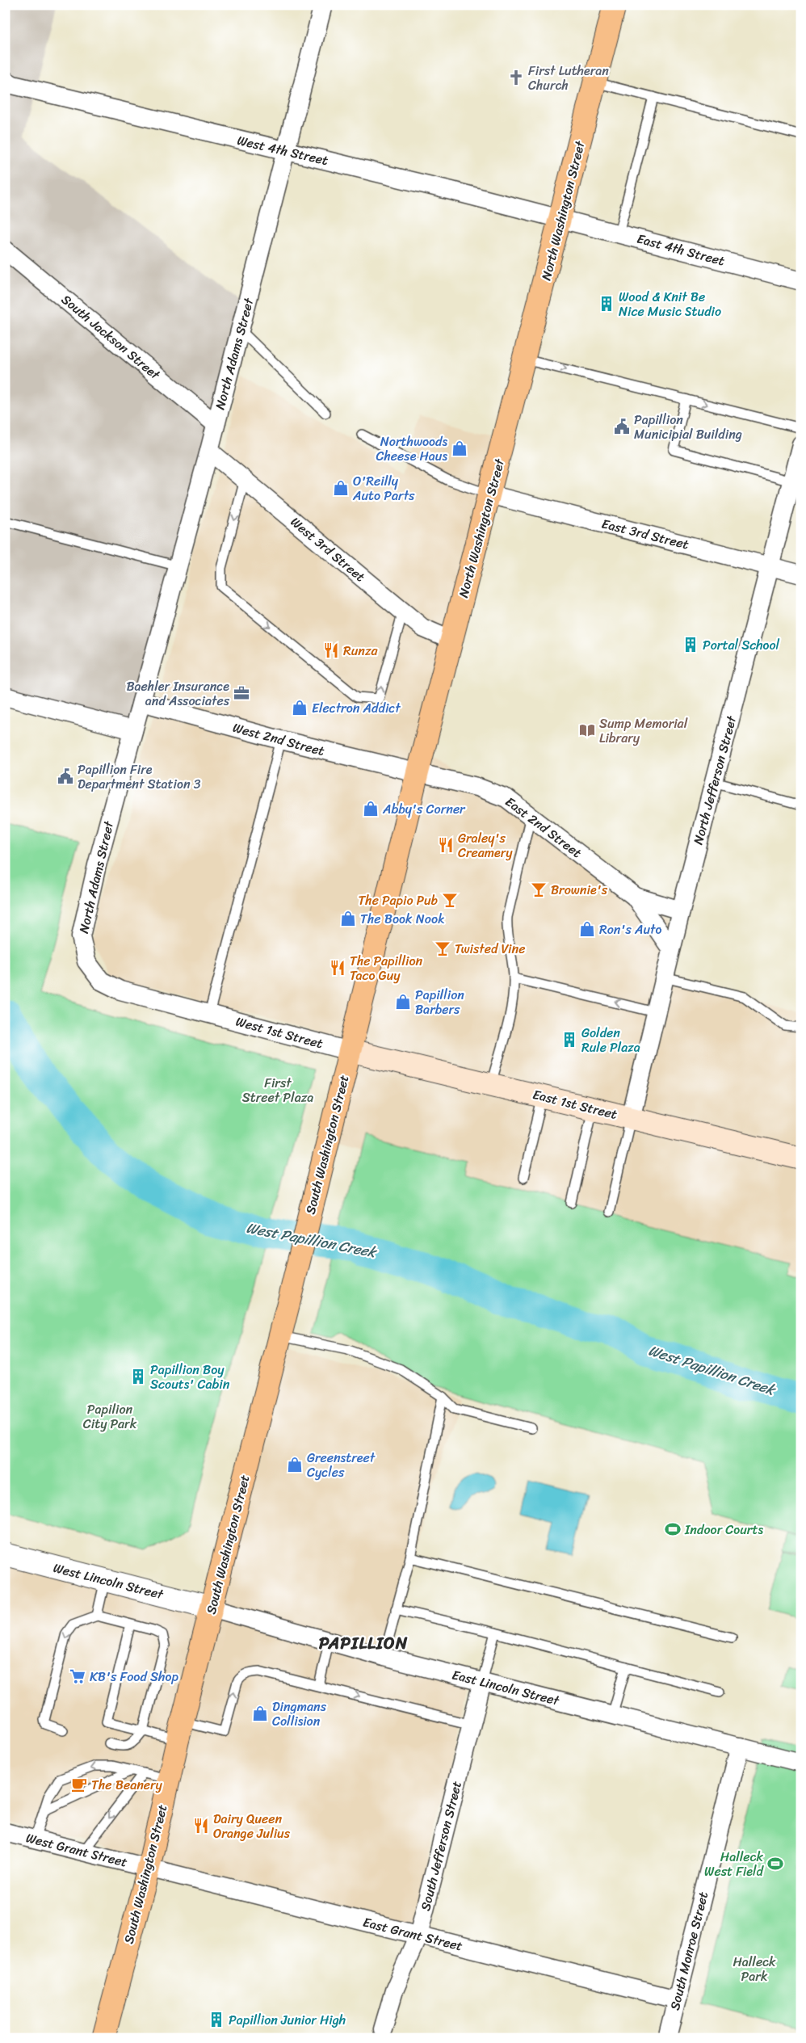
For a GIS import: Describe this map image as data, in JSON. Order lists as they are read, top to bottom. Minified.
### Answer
{"streets":{"main road":["North Washington Street","East 1st Street","South Washington Street"],"street":["West 4th Street","East 4th Street","South Jackson Street","North Adams Street","East 3rd Street","West 3rd Street","West 2nd Street","North Jefferson Street","East 2nd Street","West 1st Street","West Lincoln Street","East Lincoln Street","South Jefferson Street","West Grant Street","East Grant Street","South Monroe Street"]},"crossings":[["West 4th Street","North Washington Street"],["West 4th Street","East 4th Street"],["West 4th Street","North Adams Street"],["North Washington Street","East 4th Street"],["North Washington Street","East 3rd Street"],["North Washington Street","West 3rd Street"],["North Washington Street","West 2nd Street"],["North Washington Street","East 2nd Street"],["North Washington Street","West 1st Street"],["North Washington Street","East 1st Street"],["North Washington Street","South Washington Street"],["South Jackson Street","North Adams Street"],["North Adams Street","West 3rd Street"],["North Adams Street","West 2nd Street"],["North Adams Street","West 1st Street"],["East 3rd Street","North Jefferson Street"],["West 2nd Street","East 2nd Street"],["North Jefferson Street","East 1st Street"],["West 1st Street","East 1st Street"],["West 1st Street","South Washington Street"],["East 1st Street","South Washington Street"],["South Washington Street","West Lincoln Street"],["South Washington Street","East Lincoln Street"],["South Washington Street","West Grant Street"],["South Washington Street","East Grant Street"],["West Lincoln Street","East Lincoln Street"],["East Lincoln Street","South Jefferson Street"],["East Lincoln Street","South Monroe Street"],["South Jefferson Street","East Grant Street"],["West Grant Street","East Grant Street"],["East Grant Street","South Monroe Street"]],"districts":["PAPILLION"],"water":["West Papillion Creek"],"parks":["First Street Plaza","Papilion City Park","Halleck Park"],"places":{"church":["First Lutheran Church"],"building":["Wood & Knit Be Nice Music Studio","Portal School","Golden Rule Plaza","Papillion Boy Scouts' Cabin","Papillion Junior High"],"public building":["Papillion Municipial Building","Papillion Fire Department Station 3"],"shop":["Northwoods Cheese Haus","O'Reilly Auto Parts","Electron Addict","Abby's Corner","The Book Nook","Ron's Auto","Papillion Barbers","Greenstreet Cycles","Dingmans Collision"],"restaurant":["Runza","Graley's Creamery","The Papillion Taco Guy","Dairy Queen Orange Julius"],"office":["Baehler Insurance and Associates"],"library":["Sump Memorial Library"],"bar":["Brownie's","The Papio Pub","Twisted Vine"],"sports":["Indoor Courts","Halleck West Field"],"supermarket":["KB's Food Shop"],"cafe":["The Beanery"]}}
